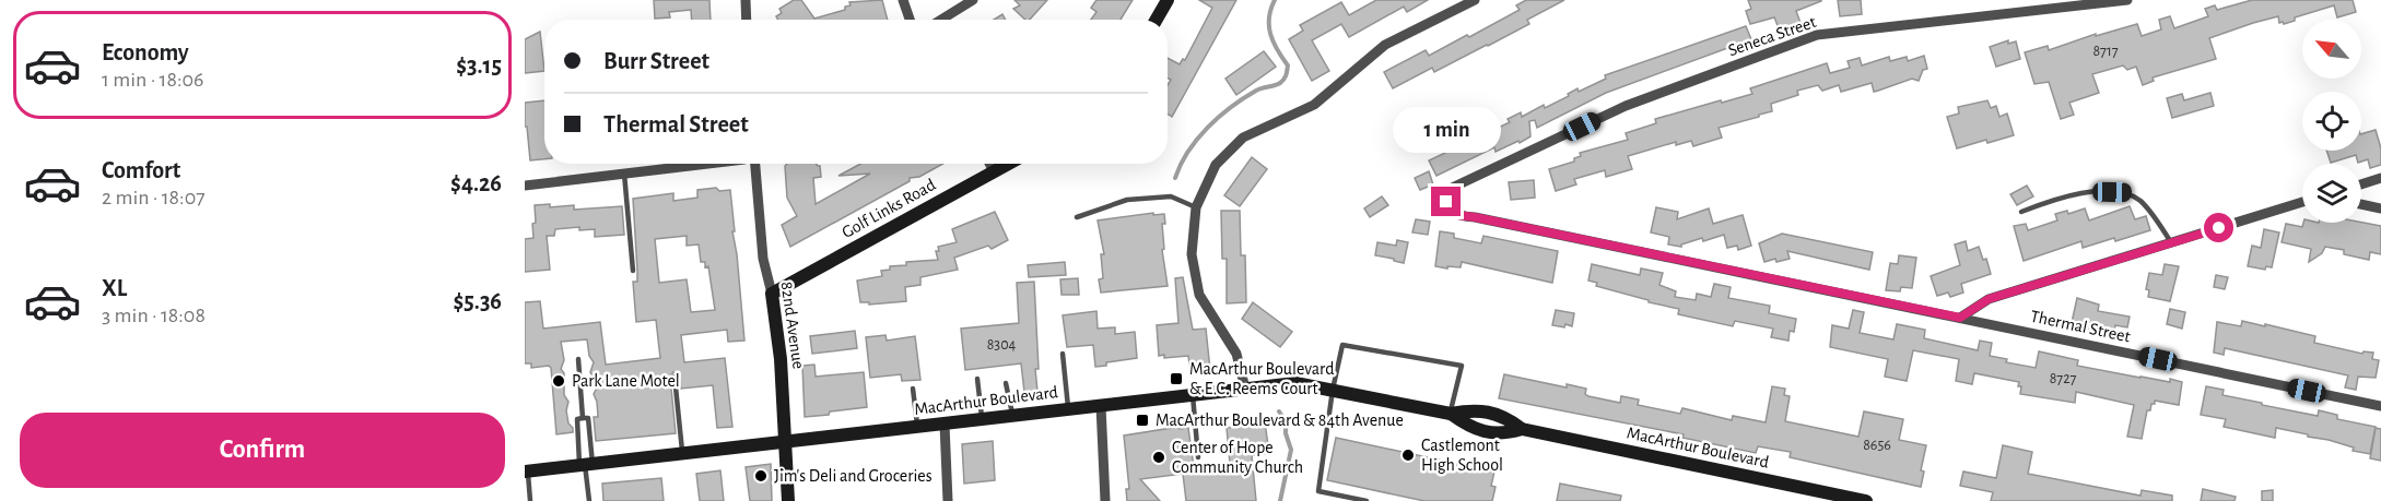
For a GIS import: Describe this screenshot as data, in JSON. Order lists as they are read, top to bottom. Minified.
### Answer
{"streets":{"main road":["Golf Links Road","82nd Avenue","MacArthur Boulevard"],"street":["Seneca Street","Thermal Street"]},"crossings":[["Seneca Street","Thermal Street"],["Golf Links Road","82nd Avenue"],["82nd Avenue","MacArthur Boulevard"]],"places":{"transit":["MacArthur Boulevard & E.C. Reems Court","MacArthur Boulevard & 84th Avenue"],"other":["Park Lane Motel","Castlemont High School","Center of Hope Community Church","Jim's Deli and Groceries"]},"house_numbers":["8717","8304","8727","8656"],"north":"top left","page":{"list":[{"name":"Economy","note":"1 min · 18:06","value":"$3.15"},{"name":"Comfort","note":"2 min · 18:07","value":"$4.26"},{"name":"XL","note":"3 min · 18:08","value":"$5.36"}],"banner":["Burr Street","Thermal Street"],"bubble":"1 min","buttons":"Confirm"}}
